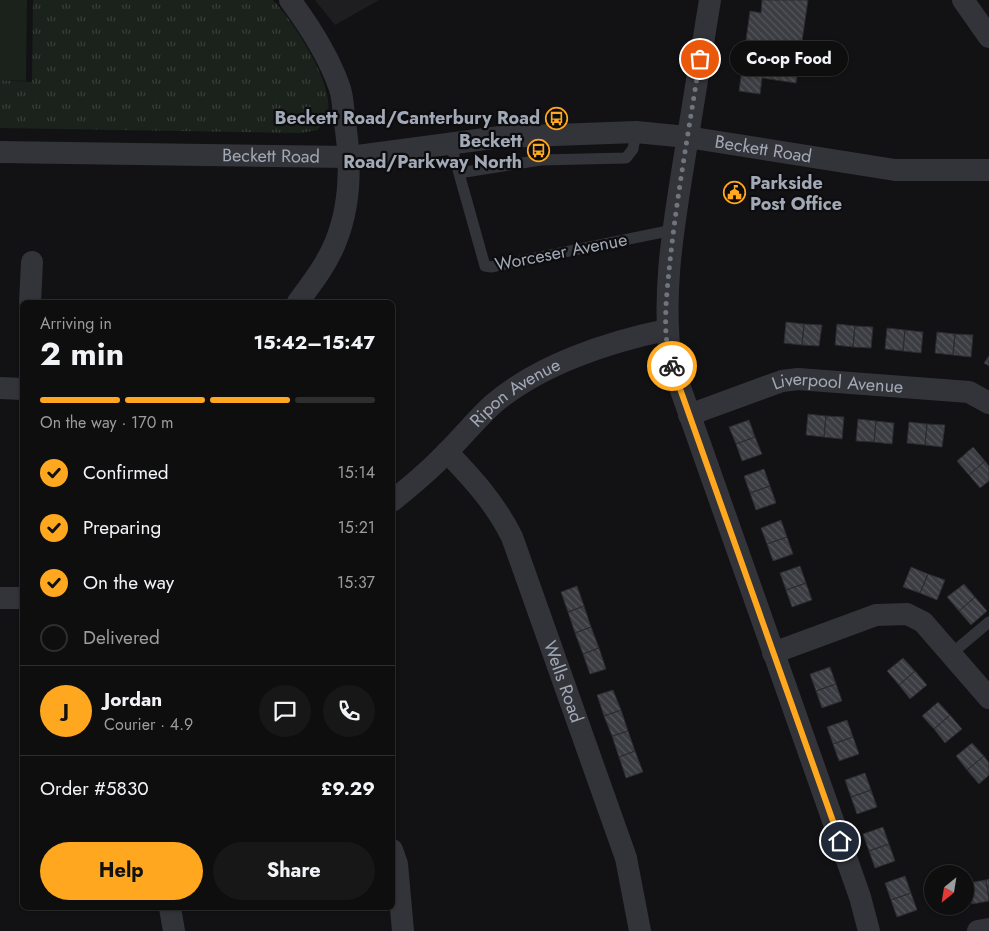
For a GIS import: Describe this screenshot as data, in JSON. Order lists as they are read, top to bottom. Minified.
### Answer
{"streets":{"street":["Beckett Road","Liverpool Avenue","Ripon Avenue","Wells Road"],"lane":["Worceser Avenue"]},"crossings":[["Beckett Road","Worceser Avenue"],["Ripon Avenue","Wells Road"]],"places":{"other":["Co-op Food"],"bus stop":["Beckett Road/Canterbury Road","Beckett Road/Parkway North"],"public building":["Parkside Post Office"]},"north":"bottom left","page":{"bubble":"Co-op Food","heading":["2 min","Arriving in","15:42–15:47"],"panel":["Jordan","Courier · 4.9","Order #5830","£9.29"],"bar":"On the way · 170 m","list":[["Confirmed","15:14"],["Preparing","15:21"],["On the way","15:37"],"Delivered"],"round":"J","buttons":["Help","Share"]}}
